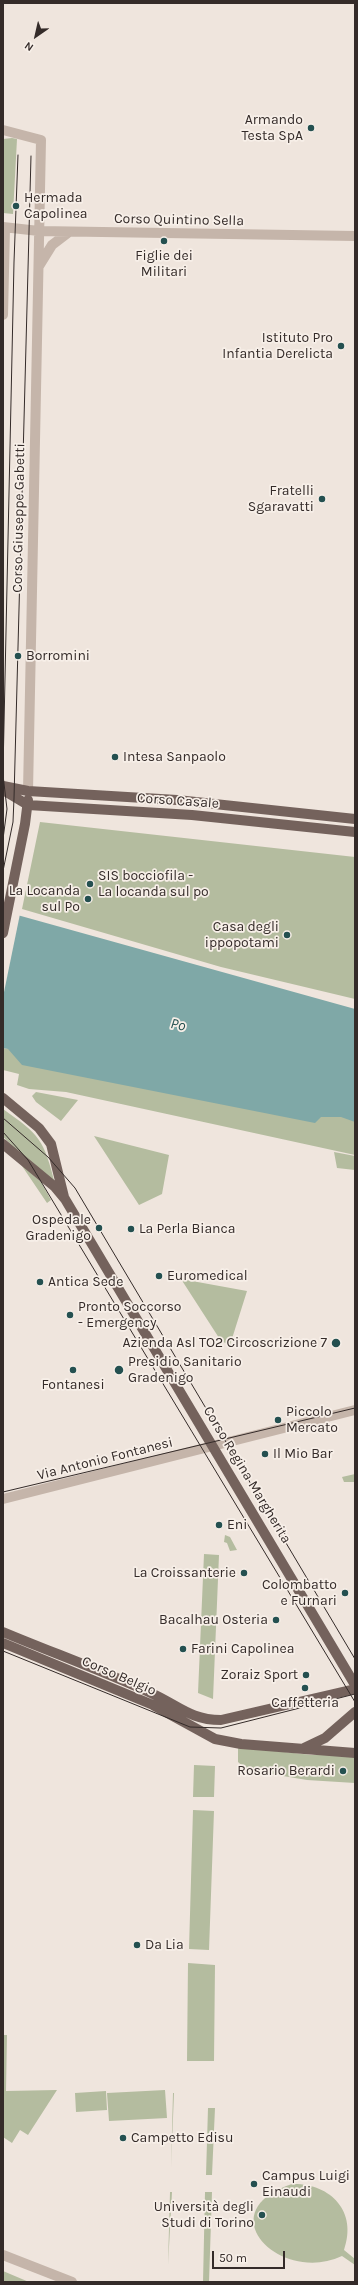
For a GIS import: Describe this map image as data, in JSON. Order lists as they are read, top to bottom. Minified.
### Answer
{"streets":{"main road":["Corso Giuseppe Gabetti","Corso Casale","Corso Regina Margherita","Corso Belgio"],"street":["Corso Quintino Sella","Via Antonio Fontanesi"]},"crossings":[["Corso Quintino Sella","Corso Giuseppe Gabetti"],["Corso Giuseppe Gabetti","Corso Casale"],["Via Antonio Fontanesi","Corso Regina Margherita"]],"water":["Po"],"places":["Armando Testa SpA","Hermada Capolinea","Figlie dei Militari","Istituto Pro Infantia Derelicta","Fratelli Sgaravatti","Borromini","Intesa Sanpaolo","SIS bocciofila - La locanda sul po","La Locanda sul Po","Casa degli ippopotami","Ospedale Gradenigo","La Perla Bianca","Euromedical","Antica Sede","Pronto Soccorso - Emergency","Azienda Asl TO2 Circoscrizione 7","Fontanesi","Presidio Sanitario Gradenigo","Piccolo Mercato","Il Mio Bar","Eni","La Croissanterie","Colombatto e Furnari","Bacalhau Osteria","Farini Capolinea","Zoraiz Sport","Caffetteria","Rosario Berardi","Da Lia","Campetto Edisu","Campus Luigi Einaudi","Università degli Studi di Torino"],"scale_bar":"50 m","north":"bottom left"}
